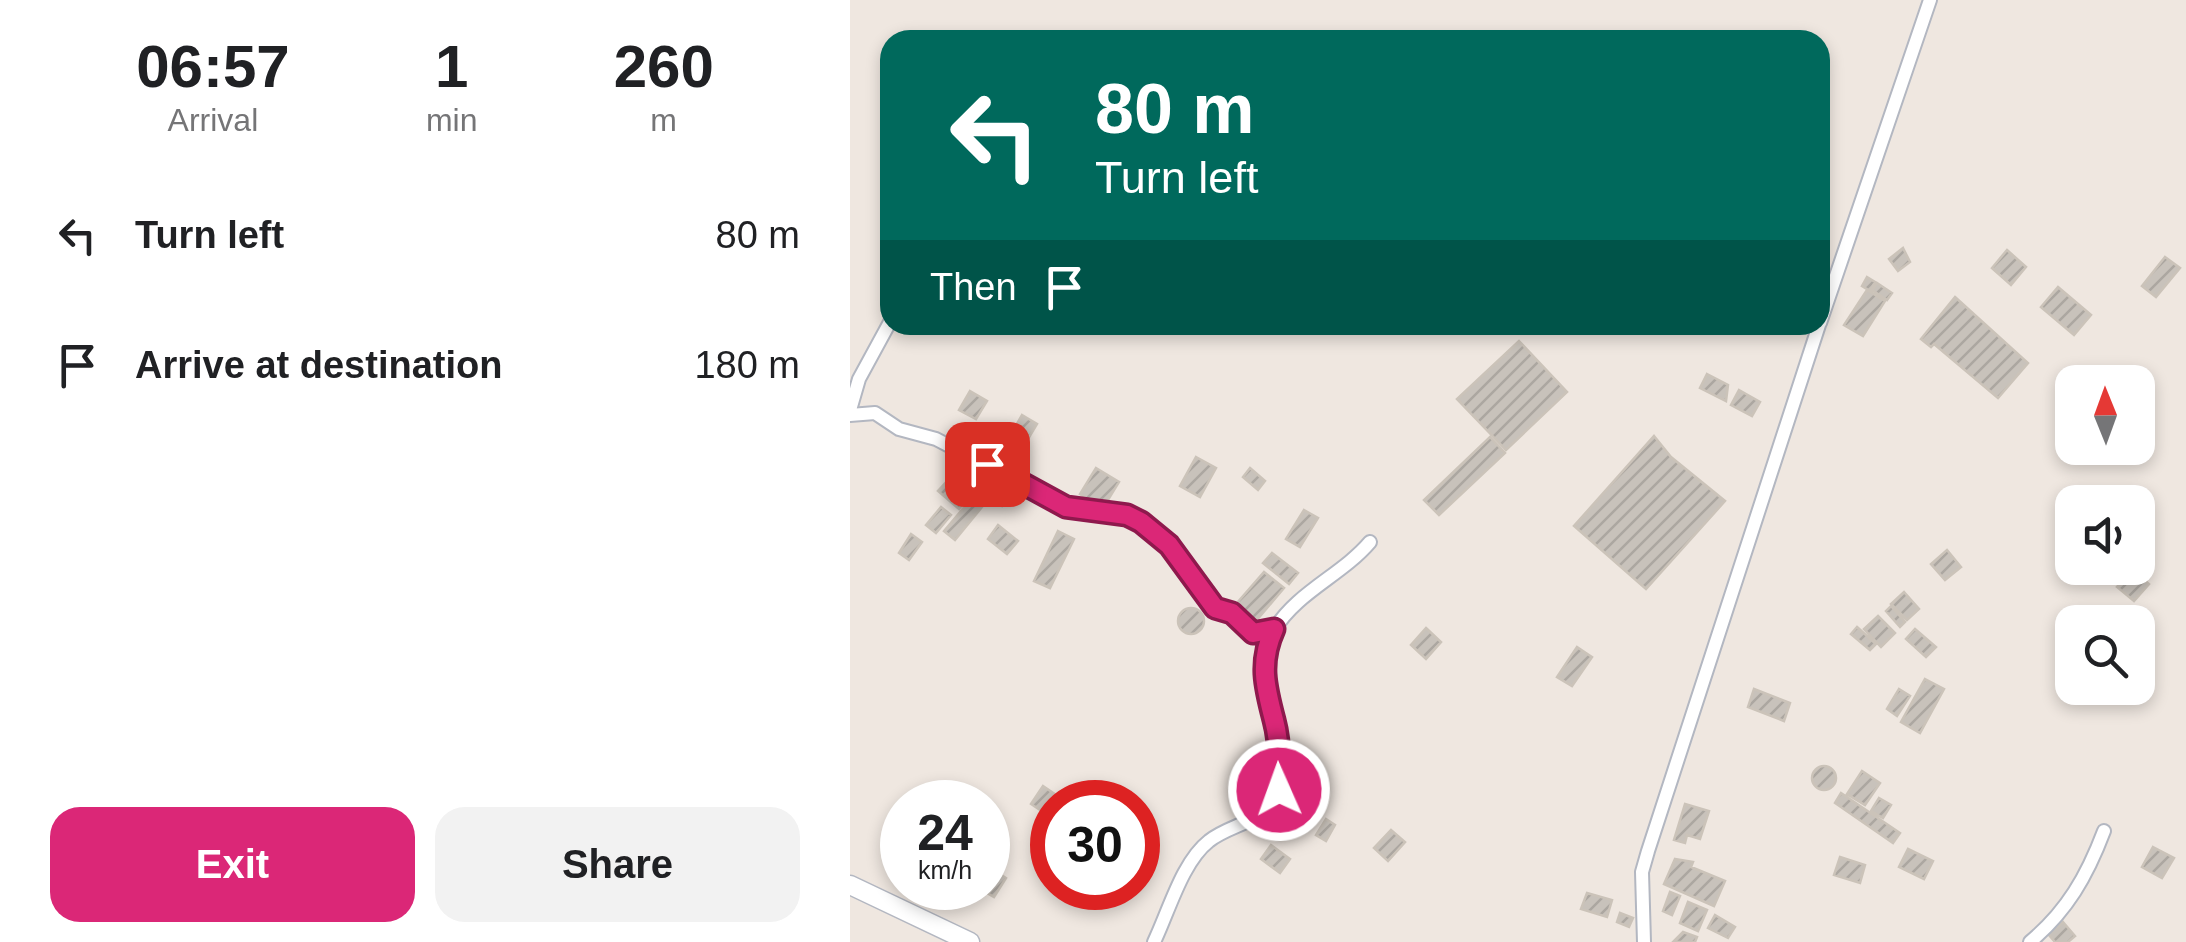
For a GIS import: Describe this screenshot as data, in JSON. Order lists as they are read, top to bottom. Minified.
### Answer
{"north":"top","page":{"eta":["06:57","Arrival","1","min","260","m"],"turn":["80 m","Turn left"],"list":[{"name":"Turn left","value":"80 m"},{"name":"Arrive at destination","value":"180 m"}],"then":"Then","speed":"24 km/h","limit":"30","buttons":["Exit","Share"]}}
